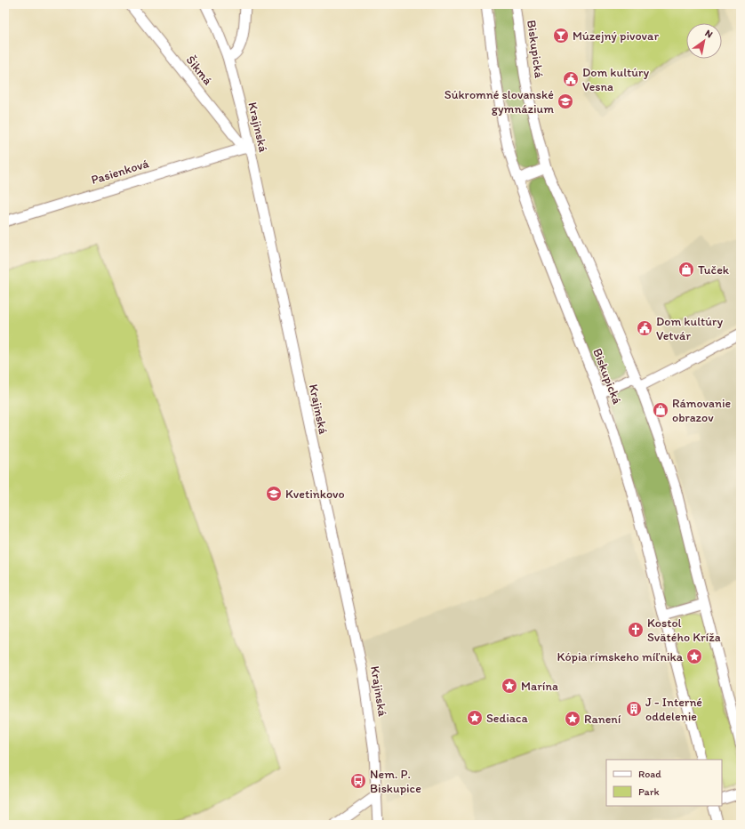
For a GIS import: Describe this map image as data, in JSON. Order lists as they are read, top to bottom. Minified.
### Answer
{"streets":{"street":["Biskupická","Šikmá","Krajinská","Pasienková"]},"crossings":[["Šikmá","Krajinská"],["Šikmá","Pasienková"],["Krajinská","Pasienková"]],"places":{"bar":["Múzejný pivovar"],"public building":["Dom kultúry Vesna","Dom kultúry Vetvár"],"school or university":["Súkromné slovanské gymnázium","Kvetinkovo"],"shop":["Tuček","Rámovanie obrazov"],"church":["Kostol Svätého Kríža"],"place":["Kópia rímskeho míľnika","Marína","Sediaca","Ranení"],"building":["J - Interné oddelenie"],"bus stop":["Nem. P. Biskupice"]},"legend":["Road","Park"],"north":"top right"}
